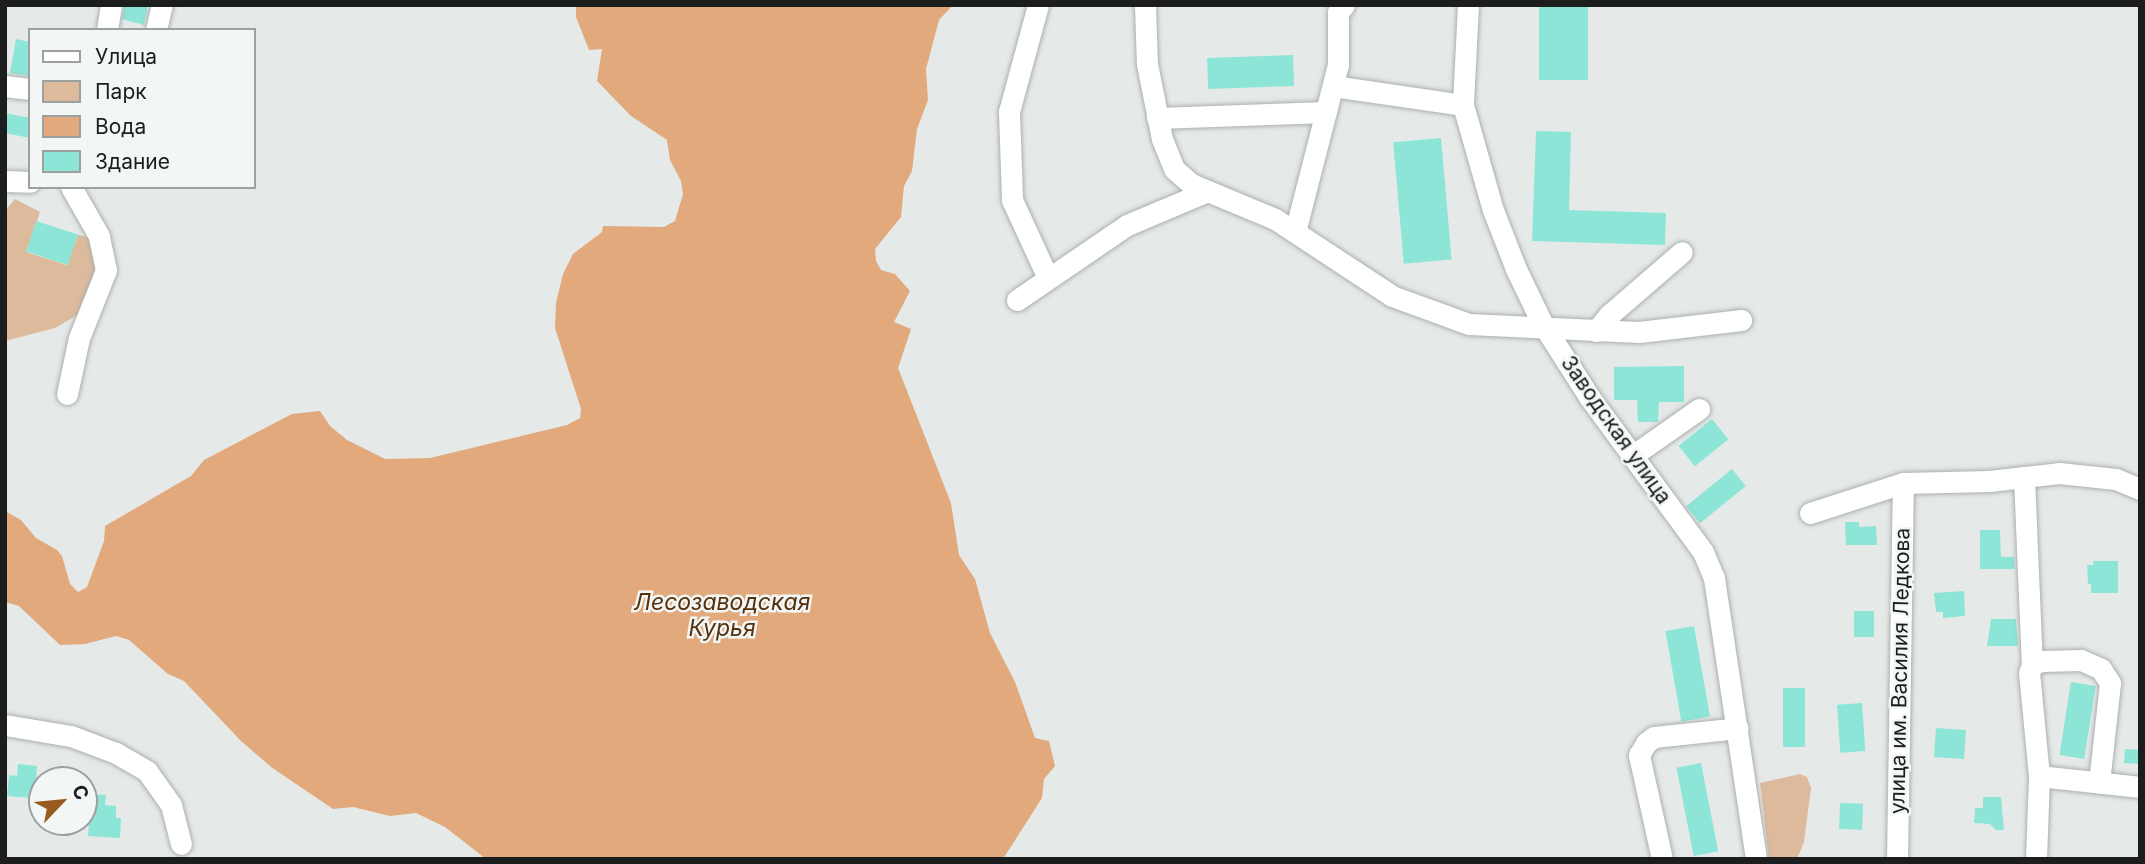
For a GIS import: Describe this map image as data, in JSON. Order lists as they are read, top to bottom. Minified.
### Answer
{"streets":{"street":["Заводская улица","улица им. Василия Ледкова"]},"water":["Лесозаводская Курья"],"legend":["Улица","Парк","Вода","Здание"],"north":"top right"}
